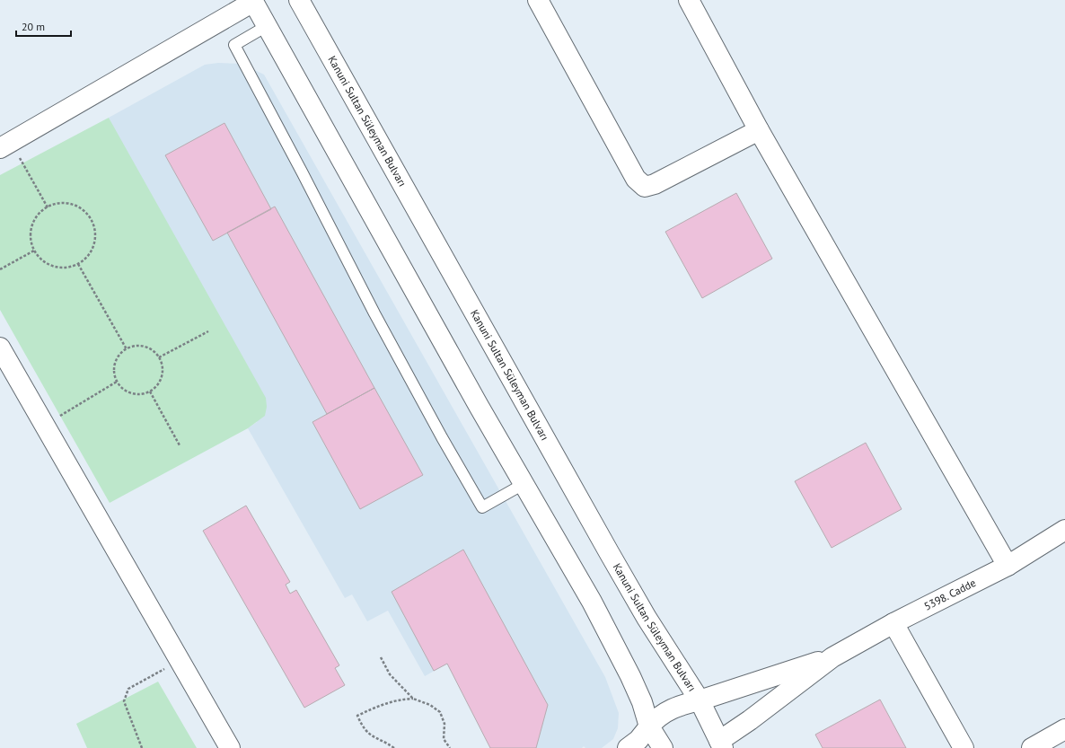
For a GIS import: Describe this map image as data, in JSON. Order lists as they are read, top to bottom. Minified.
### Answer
{"streets":{"street":["Kanuni Sultan Süleyman Bulvarı","5398. Cadde"]},"crossings":[["Kanuni Sultan Süleyman Bulvarı","5398. Cadde"]],"scale_bar":"20 m"}
